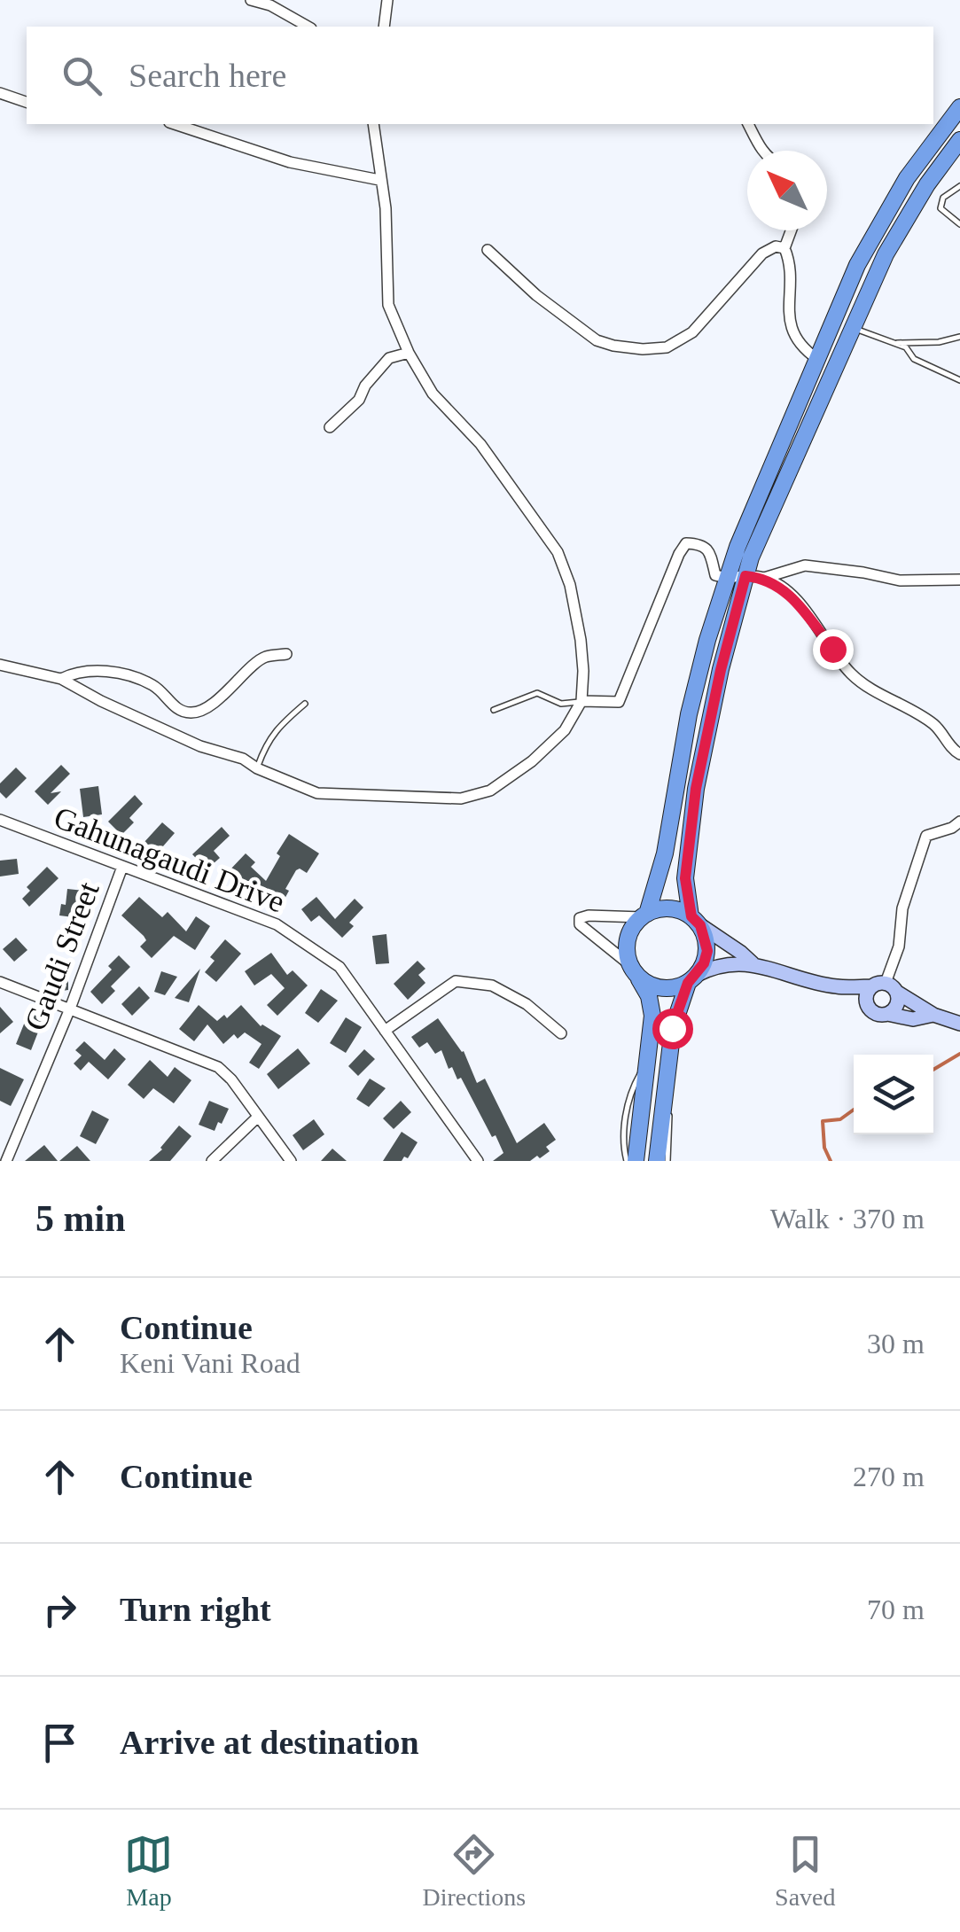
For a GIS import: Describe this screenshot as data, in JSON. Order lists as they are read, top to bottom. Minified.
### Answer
{"streets":{"street":["Gahunagaudi Drive","Gaudi Street"]},"crossings":[["Gahunagaudi Drive","Gaudi Street"]],"north":"top left","page":{"search":"Search here","heading":["5 min","Walk · 370 m"],"list":[["Continue","Keni Vani Road","30 m"],["Continue","270 m"],["Turn right","70 m"],"Arrive at destination"],"nav":["Map","Directions","Saved"]}}
